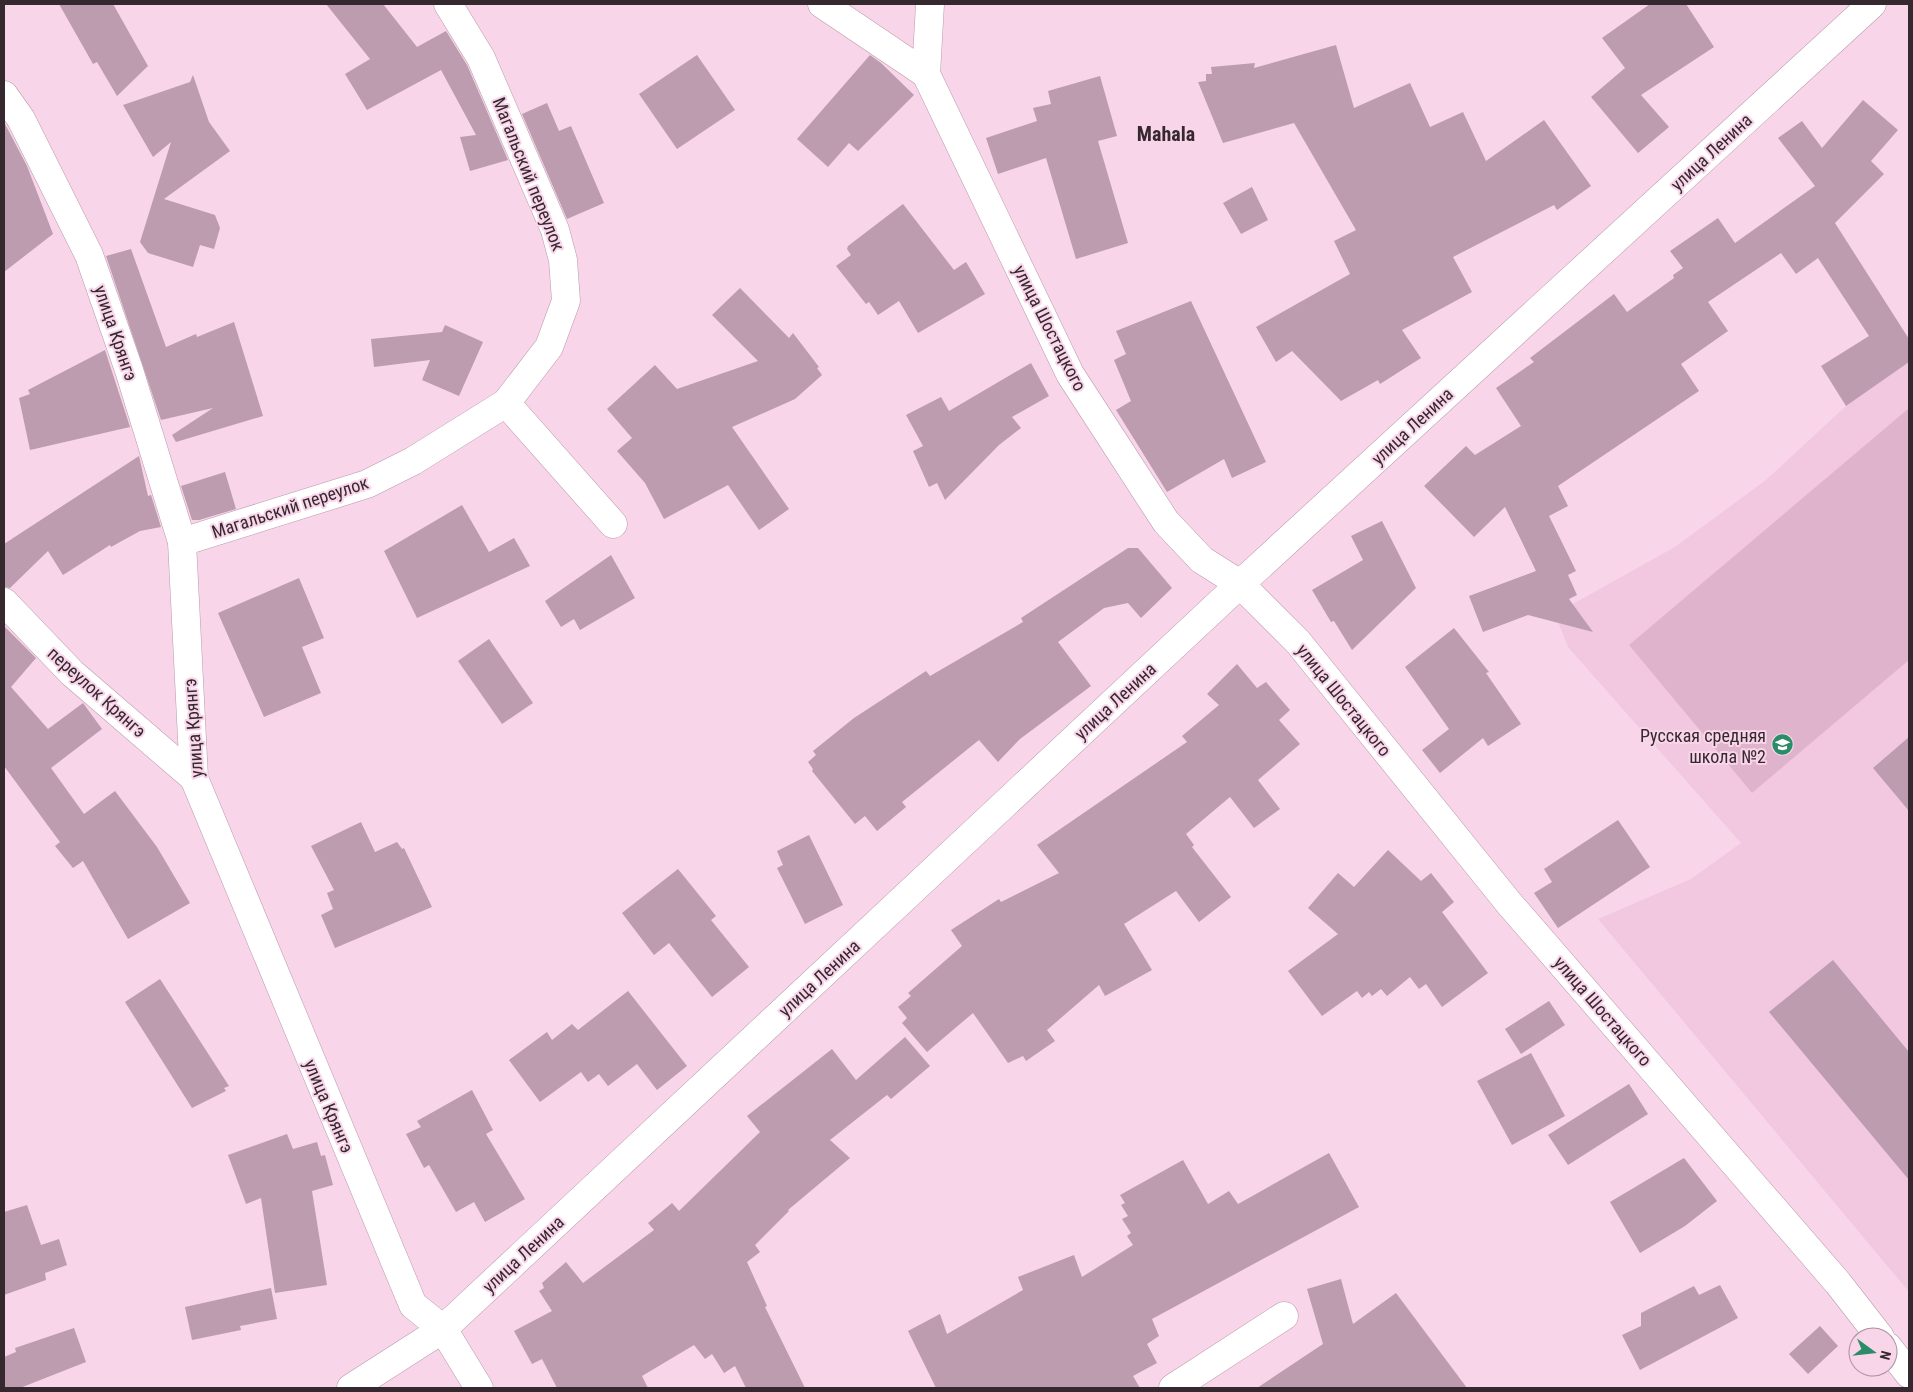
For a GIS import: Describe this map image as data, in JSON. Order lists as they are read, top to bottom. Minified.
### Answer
{"streets":{"street":["улица Ленина","Магальский переулок","улица Шостацкого","улица Крянгэ","переулок Крянгэ"]},"crossings":[["улица Ленина","улица Шостацкого"],["улица Ленина","улица Крянгэ"],["Магальский переулок","улица Крянгэ"],["улица Крянгэ","переулок Крянгэ"]],"districts":["Mahala"],"places":{"school or university":["Русская средняя школа №2"]},"north":"right"}
